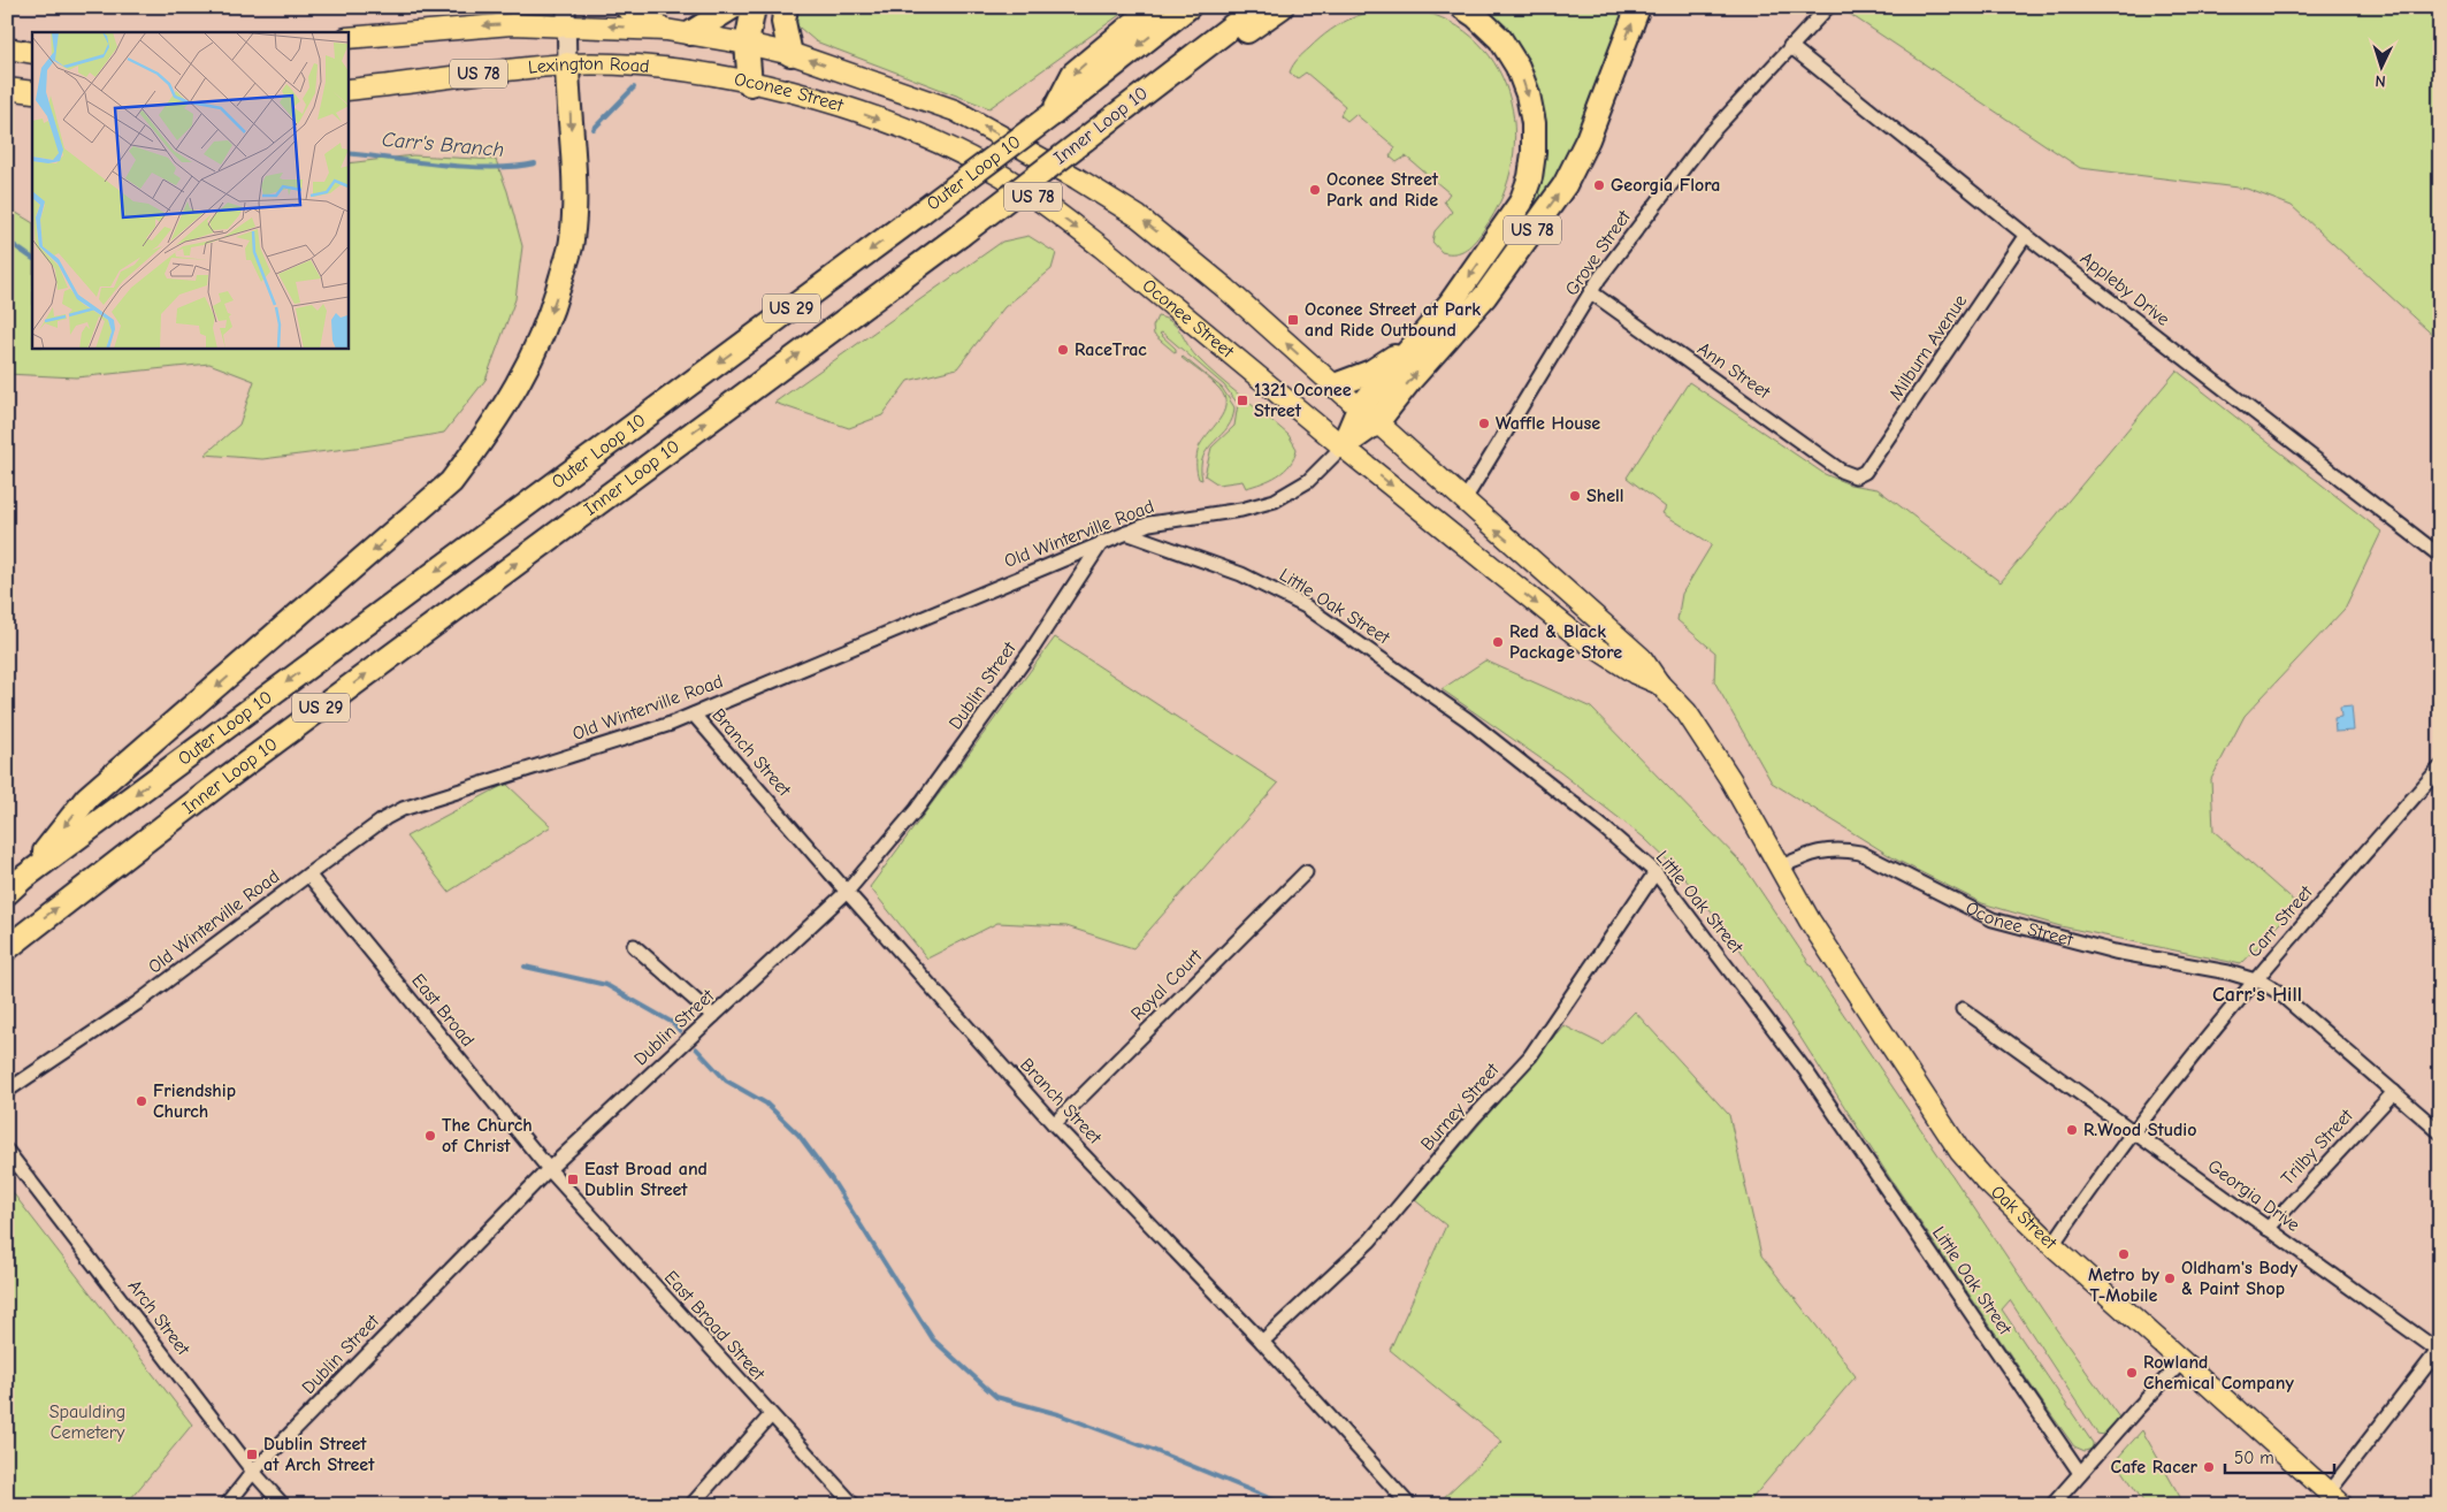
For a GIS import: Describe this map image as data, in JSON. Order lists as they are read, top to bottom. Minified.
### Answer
{"streets":{"highway":["US 78","Inner Loop 10","Outer Loop 10","US 29"],"main road":["Lexington Road","Oconee Street","Oak Street"],"street":["Grove Street","Appleby Drive","Milburn Avenue","Ann Street","Old Winterville Road","Little Oak Street","Dublin Street","Branch Street","Carr Street","Royal Court","East Broad","Burney Street","Trilby Street","Georgia Drive","Arch Street","East Broad Street"]},"crossings":[["Lexington Road","Oconee Street"],["US 78","Oconee Street"],["US 78","Old Winterville Road"],["Oconee Street","Grove Street"],["Oconee Street","Old Winterville Road"],["Oconee Street","Carr Street"],["Oconee Street","Trilby Street"],["Oconee Street","Oak Street"],["Grove Street","Appleby Drive"],["Grove Street","Ann Street"],["Appleby Drive","Milburn Avenue"],["Milburn Avenue","Ann Street"],["Old Winterville Road","Little Oak Street"],["Old Winterville Road","Dublin Street"],["Old Winterville Road","Branch Street"],["Old Winterville Road","East Broad"],["Little Oak Street","Burney Street"],["Dublin Street","Branch Street"],["Dublin Street","East Broad"],["Dublin Street","Arch Street"],["Dublin Street","East Broad Street"],["Branch Street","Royal Court"],["Branch Street","Burney Street"],["Carr Street","Georgia Drive"],["Carr Street","Oak Street"],["East Broad","East Broad Street"],["Trilby Street","Georgia Drive"]],"one_way":["Inner Loop 10","Outer Loop 10"],"districts":["Carr's Hill"],"water":["Carr's Branch"],"parks":["Spaulding Cemetery"],"places":{"other":["Georgia Flora","Oconee Street Park and Ride","RaceTrac","Waffle House","Shell","Red & Black Package Store","Friendship Church","R.Wood Studio","The Church of Christ","Metro by T-Mobile","Oldham's Body & Paint Shop","Rowland Chemical Company","Cafe Racer"],"transit":["Oconee Street at Park and Ride Outbound","1321 Oconee Street","East Broad and Dublin Street","Dublin Street at Arch Street"]},"scale_bar":"50 m","north":"bottom"}
